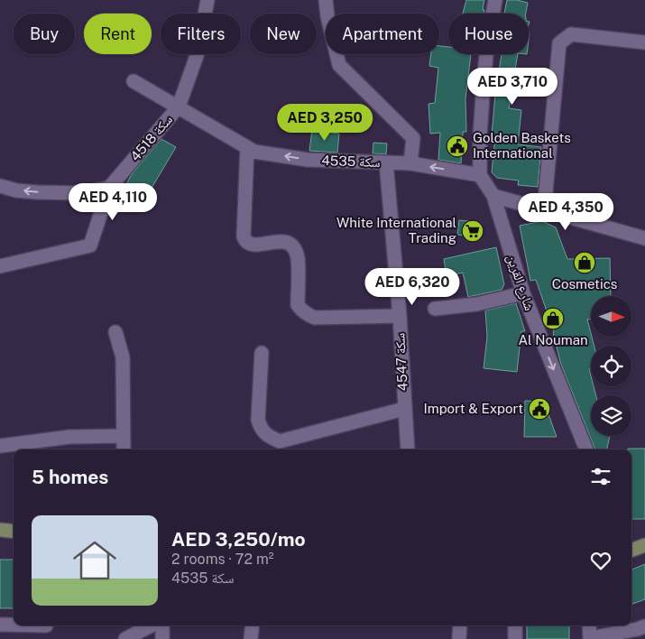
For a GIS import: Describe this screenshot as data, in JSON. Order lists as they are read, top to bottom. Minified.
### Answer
{"streets":{"street":["سكة 4518","سكة 4535","شارع القرين","سكة 4547"]},"crossings":[["سكة 4518","سكة 4535"],["سكة 4535","شارع القرين"],["سكة 4535","سكة 4547"]],"one_way":["سكة 4535","شارع القرين"],"places":{"public building":["Golden Baskets International","Import & Export"],"supermarket":["White International Trading"],"shop":["Cosmetics","Al Nouman"]},"north":"right","page":{"chip":["Buy","Rent","Filters","New","Apartment","House"],"price":["AED 3,710","AED 3,250","AED 4,110","AED 4,350","AED 6,320"],"heading":"5 homes","list":[{"name":"AED 3,250/mo","note":"2 rooms · 72 m² · سكة 4535"}]}}
